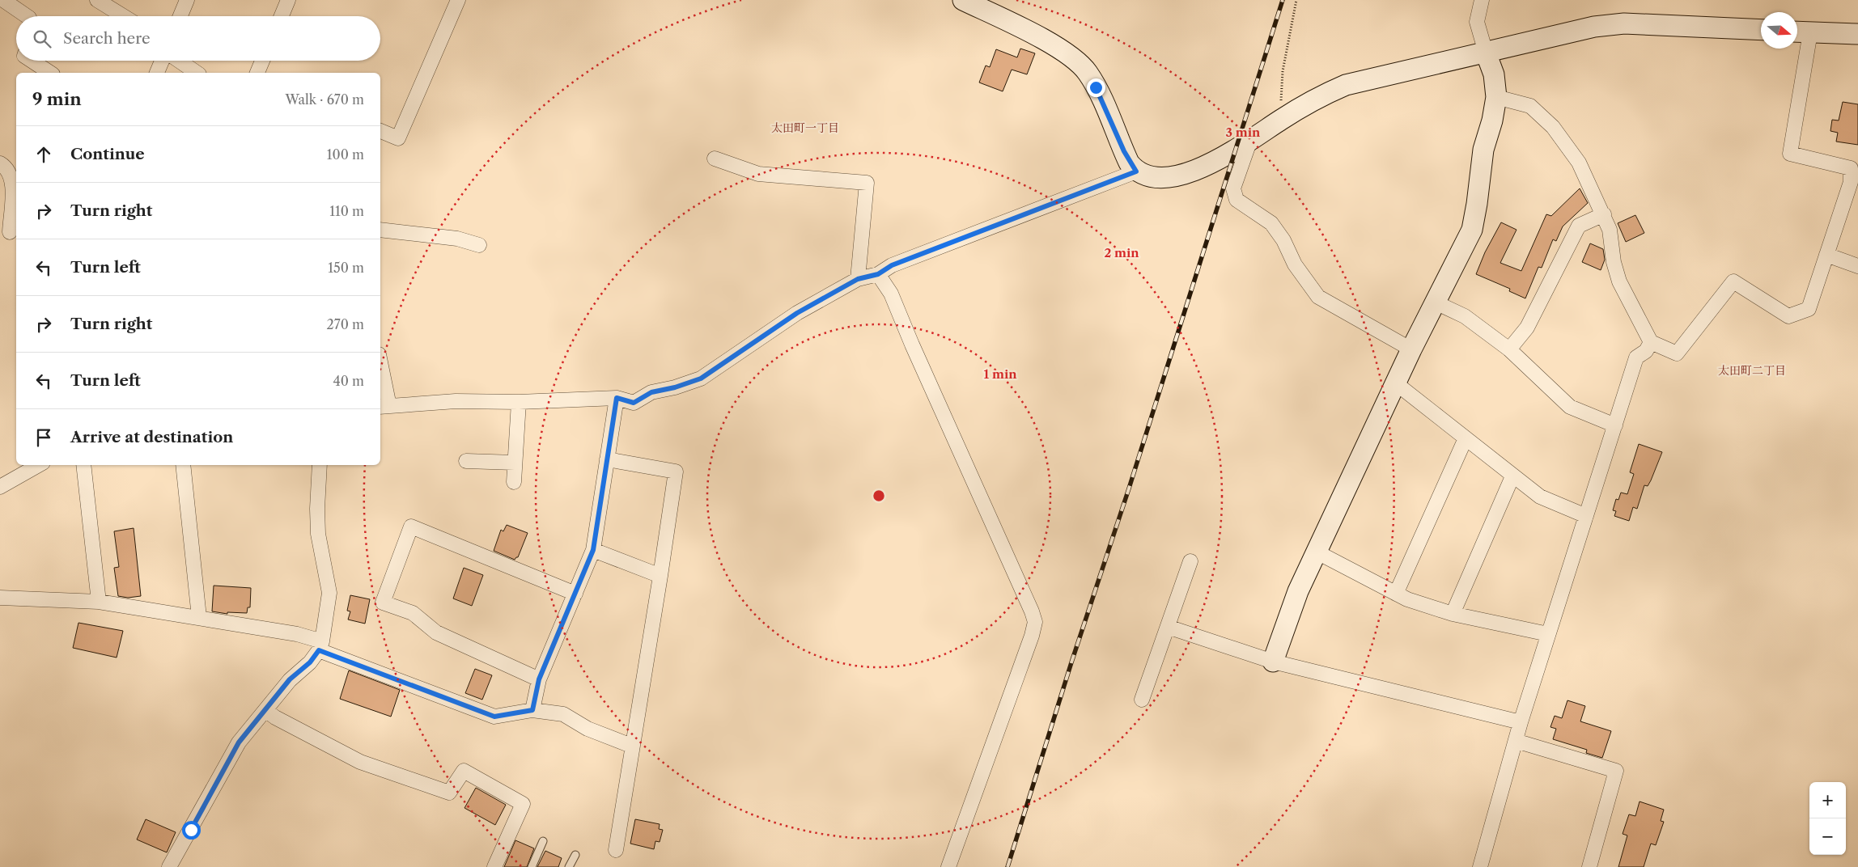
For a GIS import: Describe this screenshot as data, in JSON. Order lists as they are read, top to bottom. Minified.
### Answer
{"districts":["太田町一丁目","太田町二丁目"],"north":"right","page":{"search":"Search here","heading":["9 min","Walk · 670 m"],"list":[["Continue","100 m"],["Turn right","110 m"],["Turn left","150 m"],["Turn right","270 m"],["Turn left","40 m"],"Arrive at destination"],"map_buttons":["+","−"]},"rings":["3 min","2 min","1 min"]}
